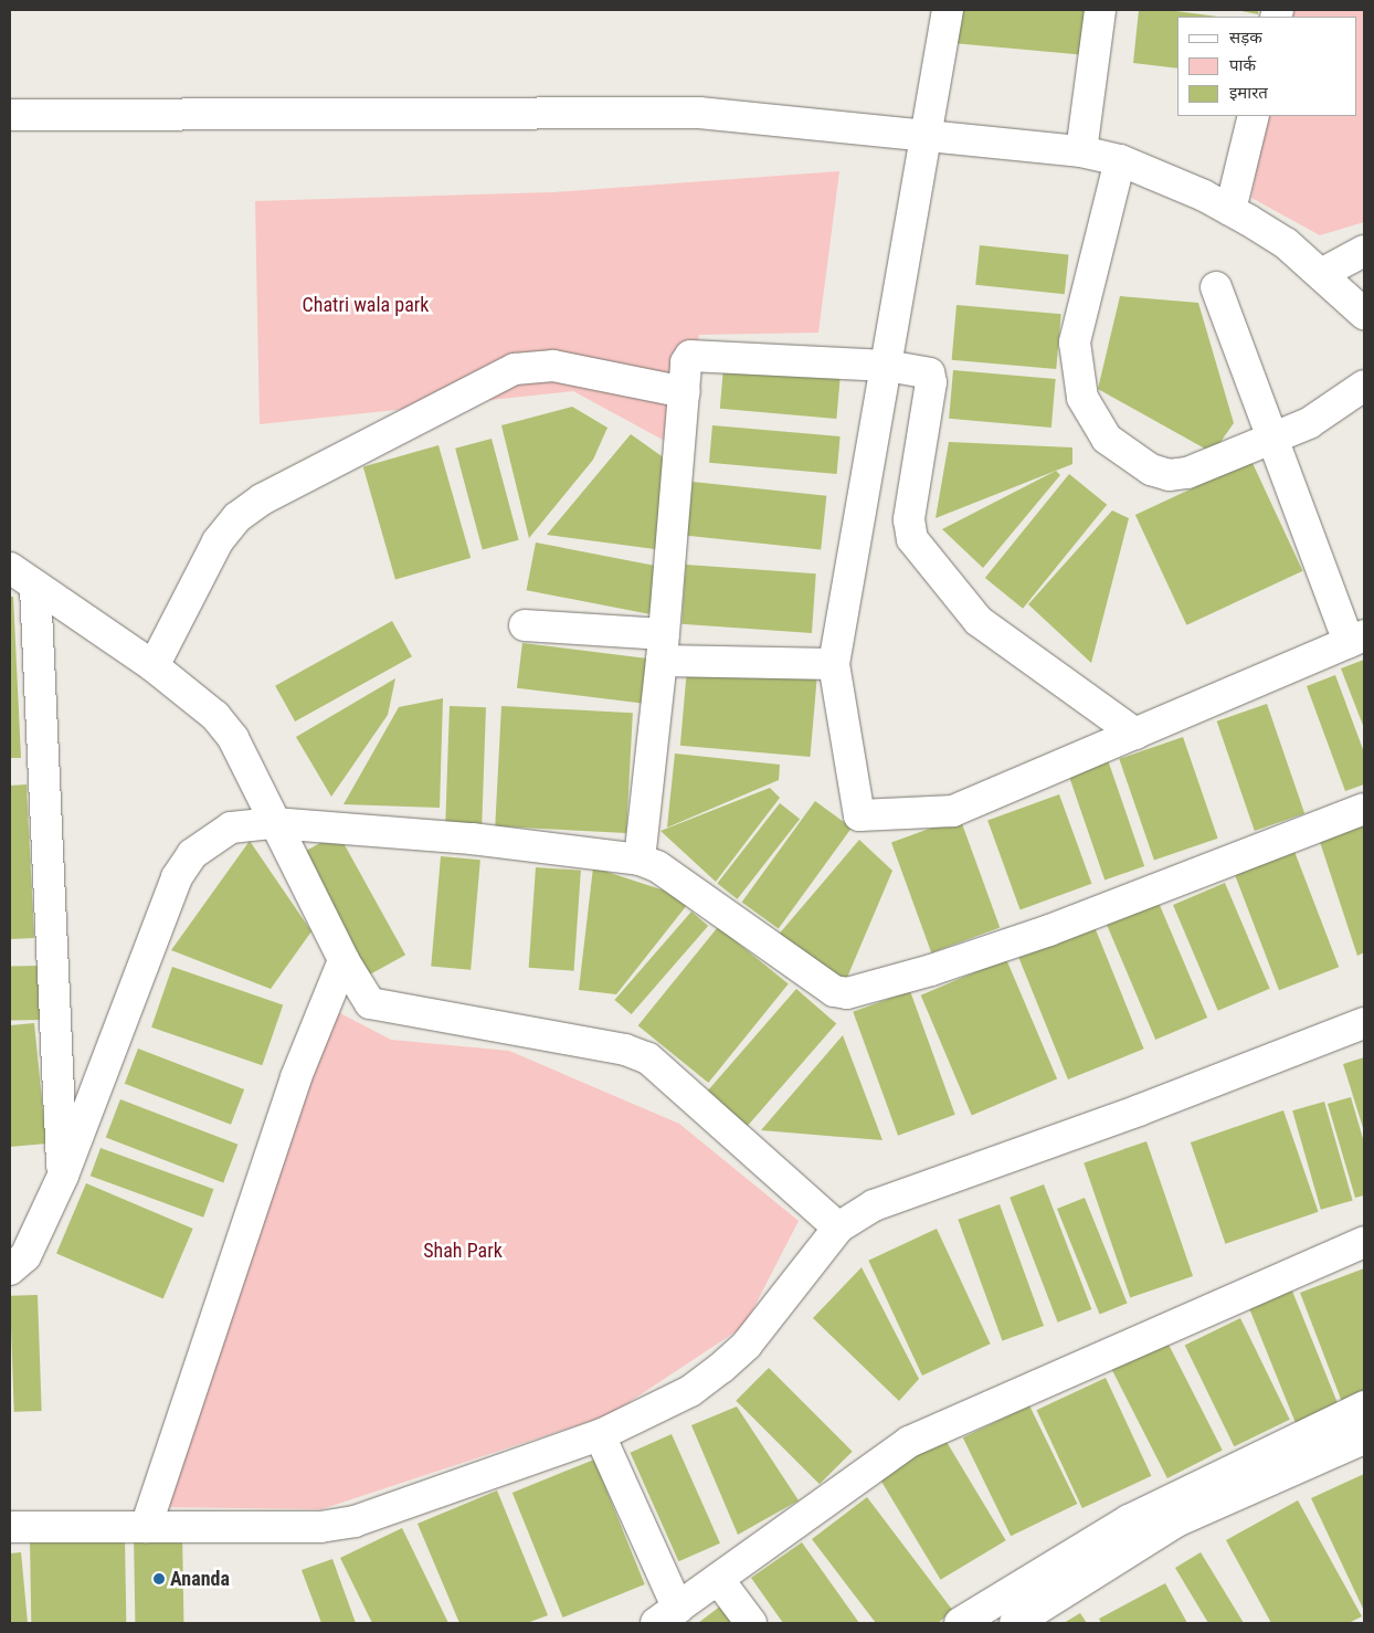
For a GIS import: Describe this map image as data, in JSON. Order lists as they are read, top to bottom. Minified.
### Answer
{"parks":["Chatri wala park","Shah Park"],"places":["Ananda"],"legend":["सड़क","पार्क","इमारत"]}
